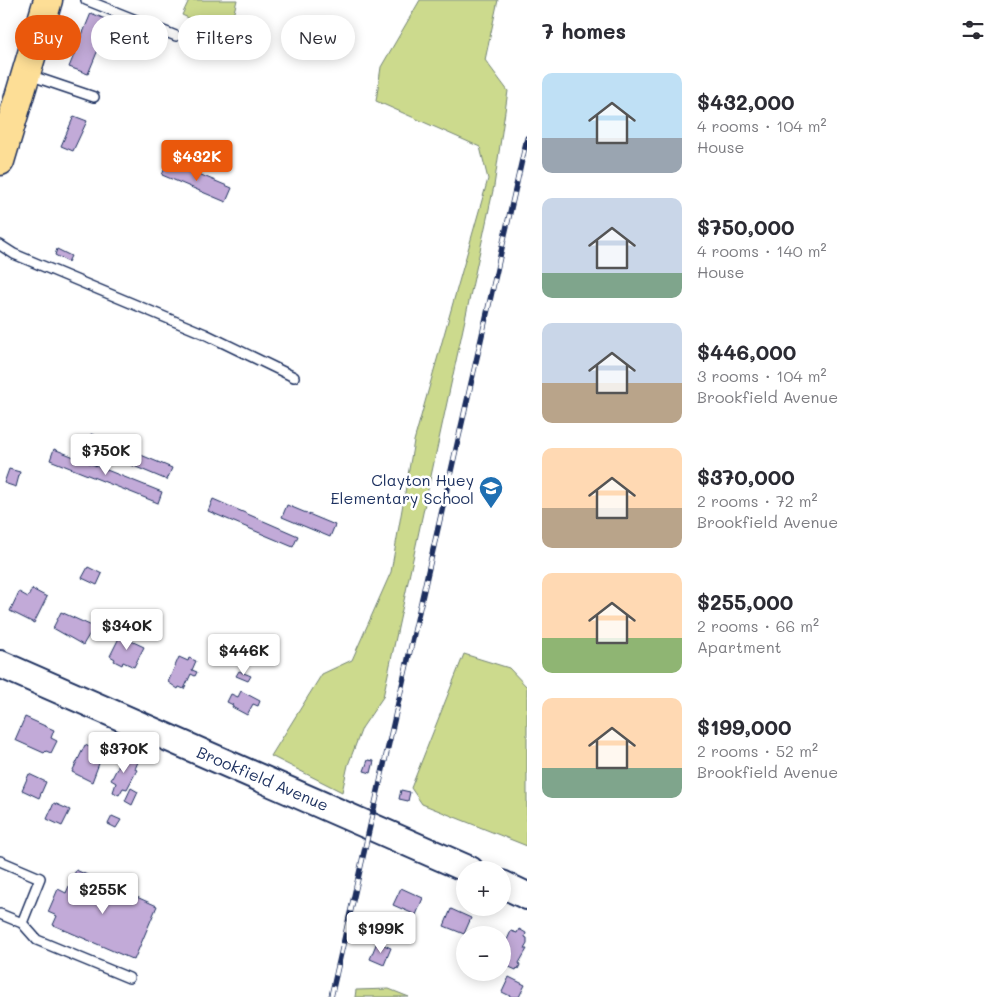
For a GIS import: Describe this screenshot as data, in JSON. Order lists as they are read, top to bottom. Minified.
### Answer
{"streets":{"main road":["Brookfield Avenue"]},"places":{"school or university":["Clayton Huey Elementary School"]},"page":{"heading":"7 homes","chip":["Buy","Rent","Filters","New"],"list":[{"name":"$432,000","note":"4 rooms · 104 m² · House"},{"name":"$750,000","note":"4 rooms · 140 m² · House"},{"name":"$446,000","note":"3 rooms · 104 m² · Brookfield Avenue"},{"name":"$370,000","note":"2 rooms · 72 m² · Brookfield Avenue"},{"name":"$255,000","note":"2 rooms · 66 m² · Apartment"},{"name":"$199,000","note":"2 rooms · 52 m² · Brookfield Avenue"}],"price":["$432K","$750K","$340K","$446K","$370K","$255K","$199K"],"map_buttons":["+","−"]}}
